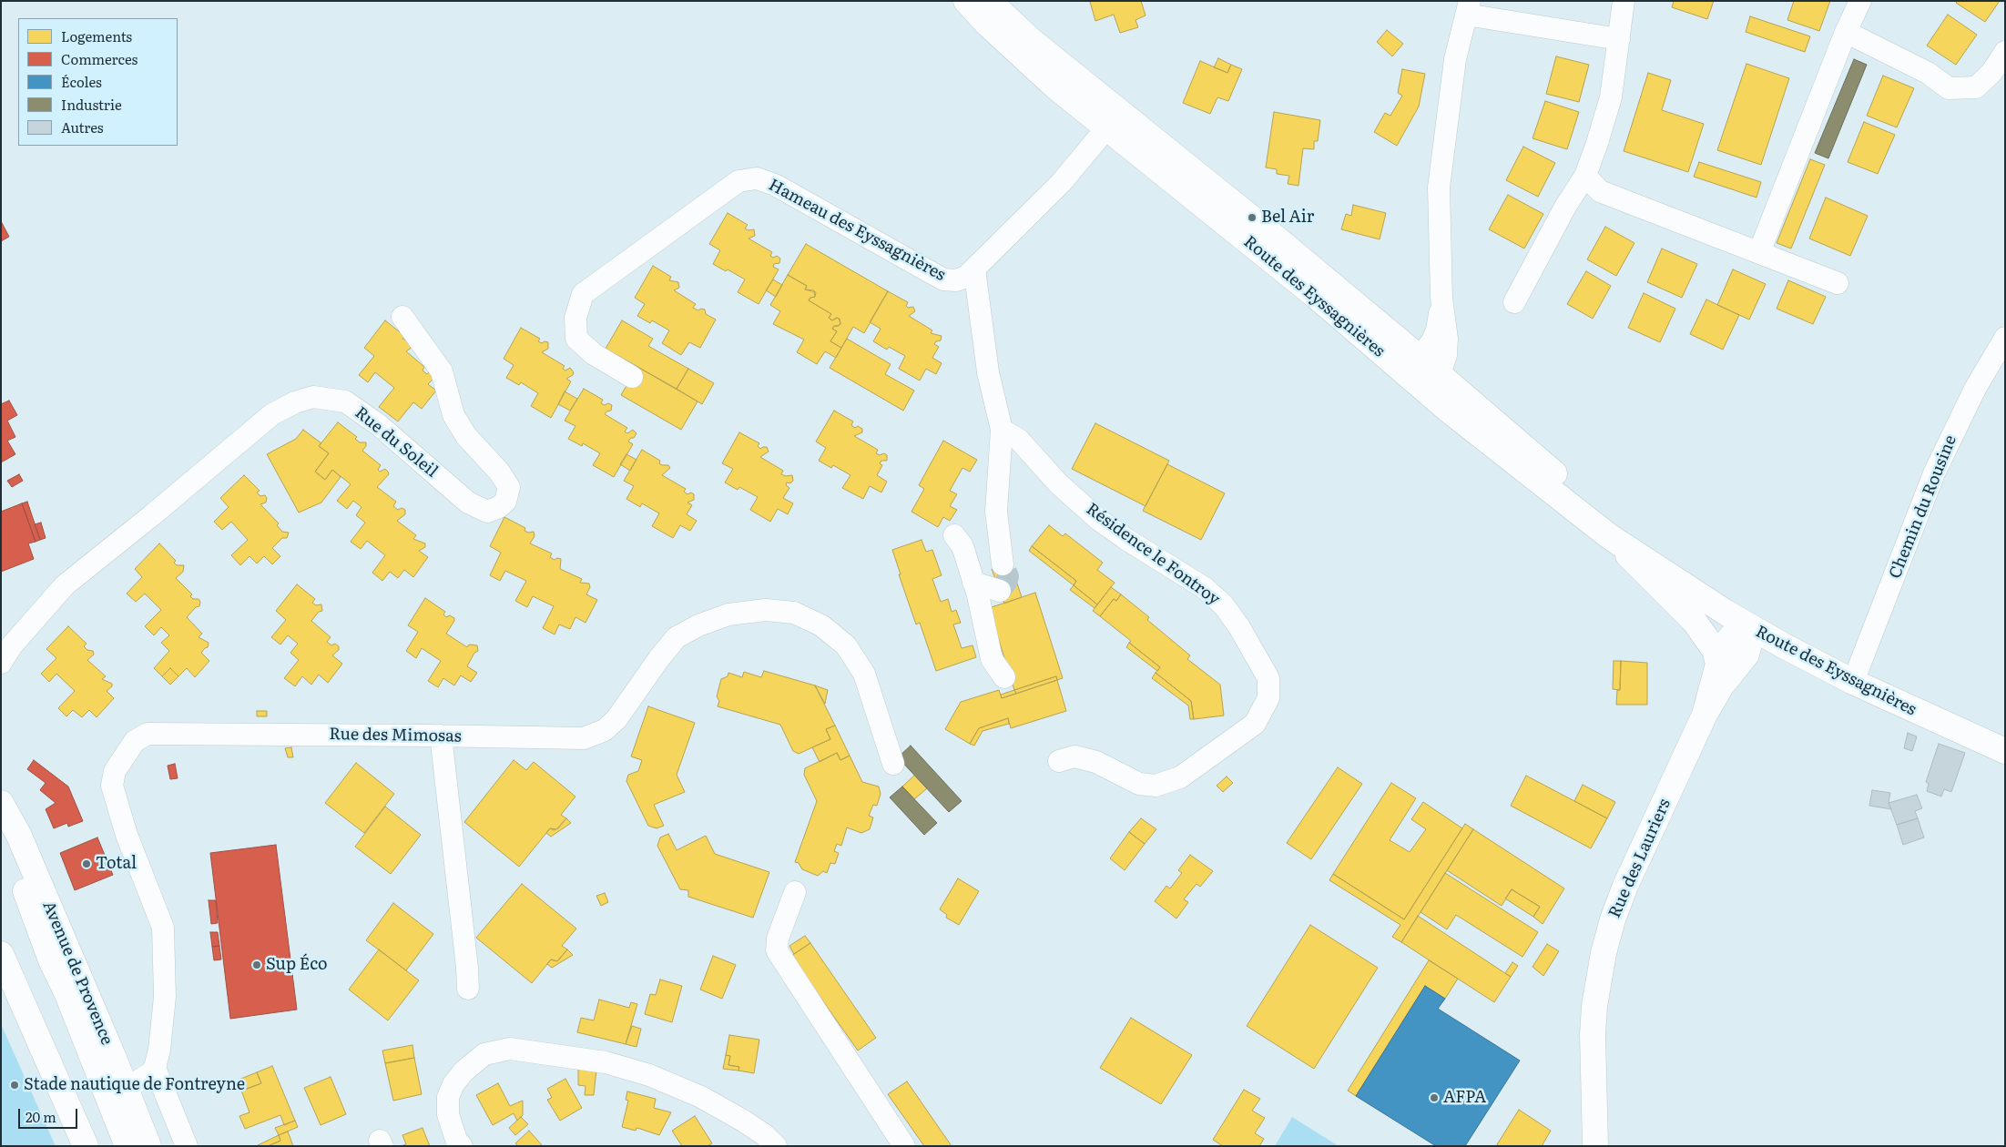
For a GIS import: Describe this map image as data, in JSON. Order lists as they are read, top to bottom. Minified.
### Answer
{"streets":{"main road":["Route des Eyssagnières","Rue des Lauriers","Avenue de Provence"],"street":["Hameau des Eyssagnières","Rue du Soleil","Chemin du Rousine","Résidence le Fontroy","Rue des Mimosas"]},"crossings":[["Hameau des Eyssagnières","Route des Eyssagnières"],["Route des Eyssagnières","Chemin du Rousine"]],"places":["Bel Air","Total","Sup Éco","Stade nautique de Fontreyne","AFPA"],"legend":["Logements","Commerces","Écoles","Industrie","Autres"],"scale_bar":"20 m"}
